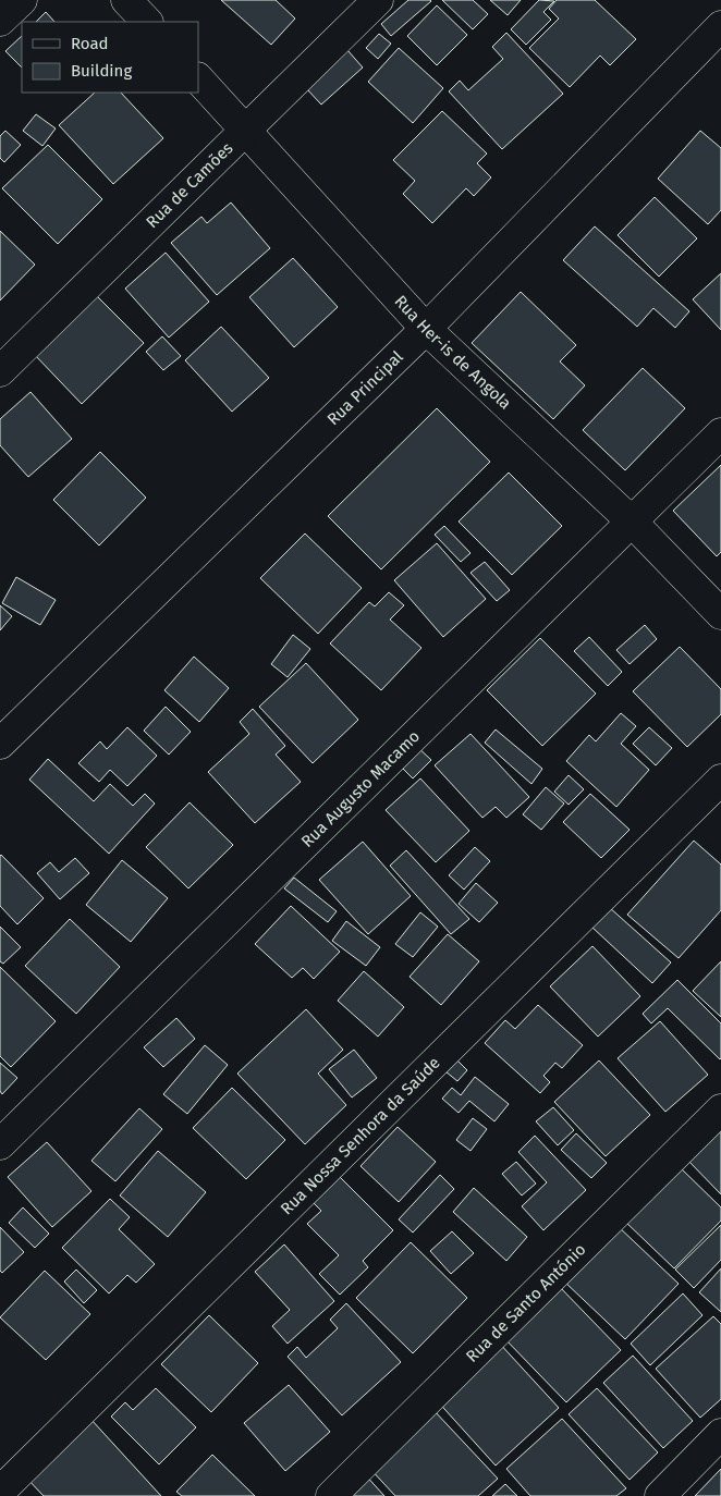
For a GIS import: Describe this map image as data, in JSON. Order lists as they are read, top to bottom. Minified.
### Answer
{"streets":{"street":["Rua de Camões","Rua Her-is de Angola","Rua Principal","Rua Augusto Macamo","Rua Nossa Senhora da Saúde","Rua de Santo António"]},"crossings":[["Rua de Camões","Rua Her-is de Angola"],["Rua Her-is de Angola","Rua Principal"],["Rua Her-is de Angola","Rua Augusto Macamo"]],"legend":["Road","Building"]}
